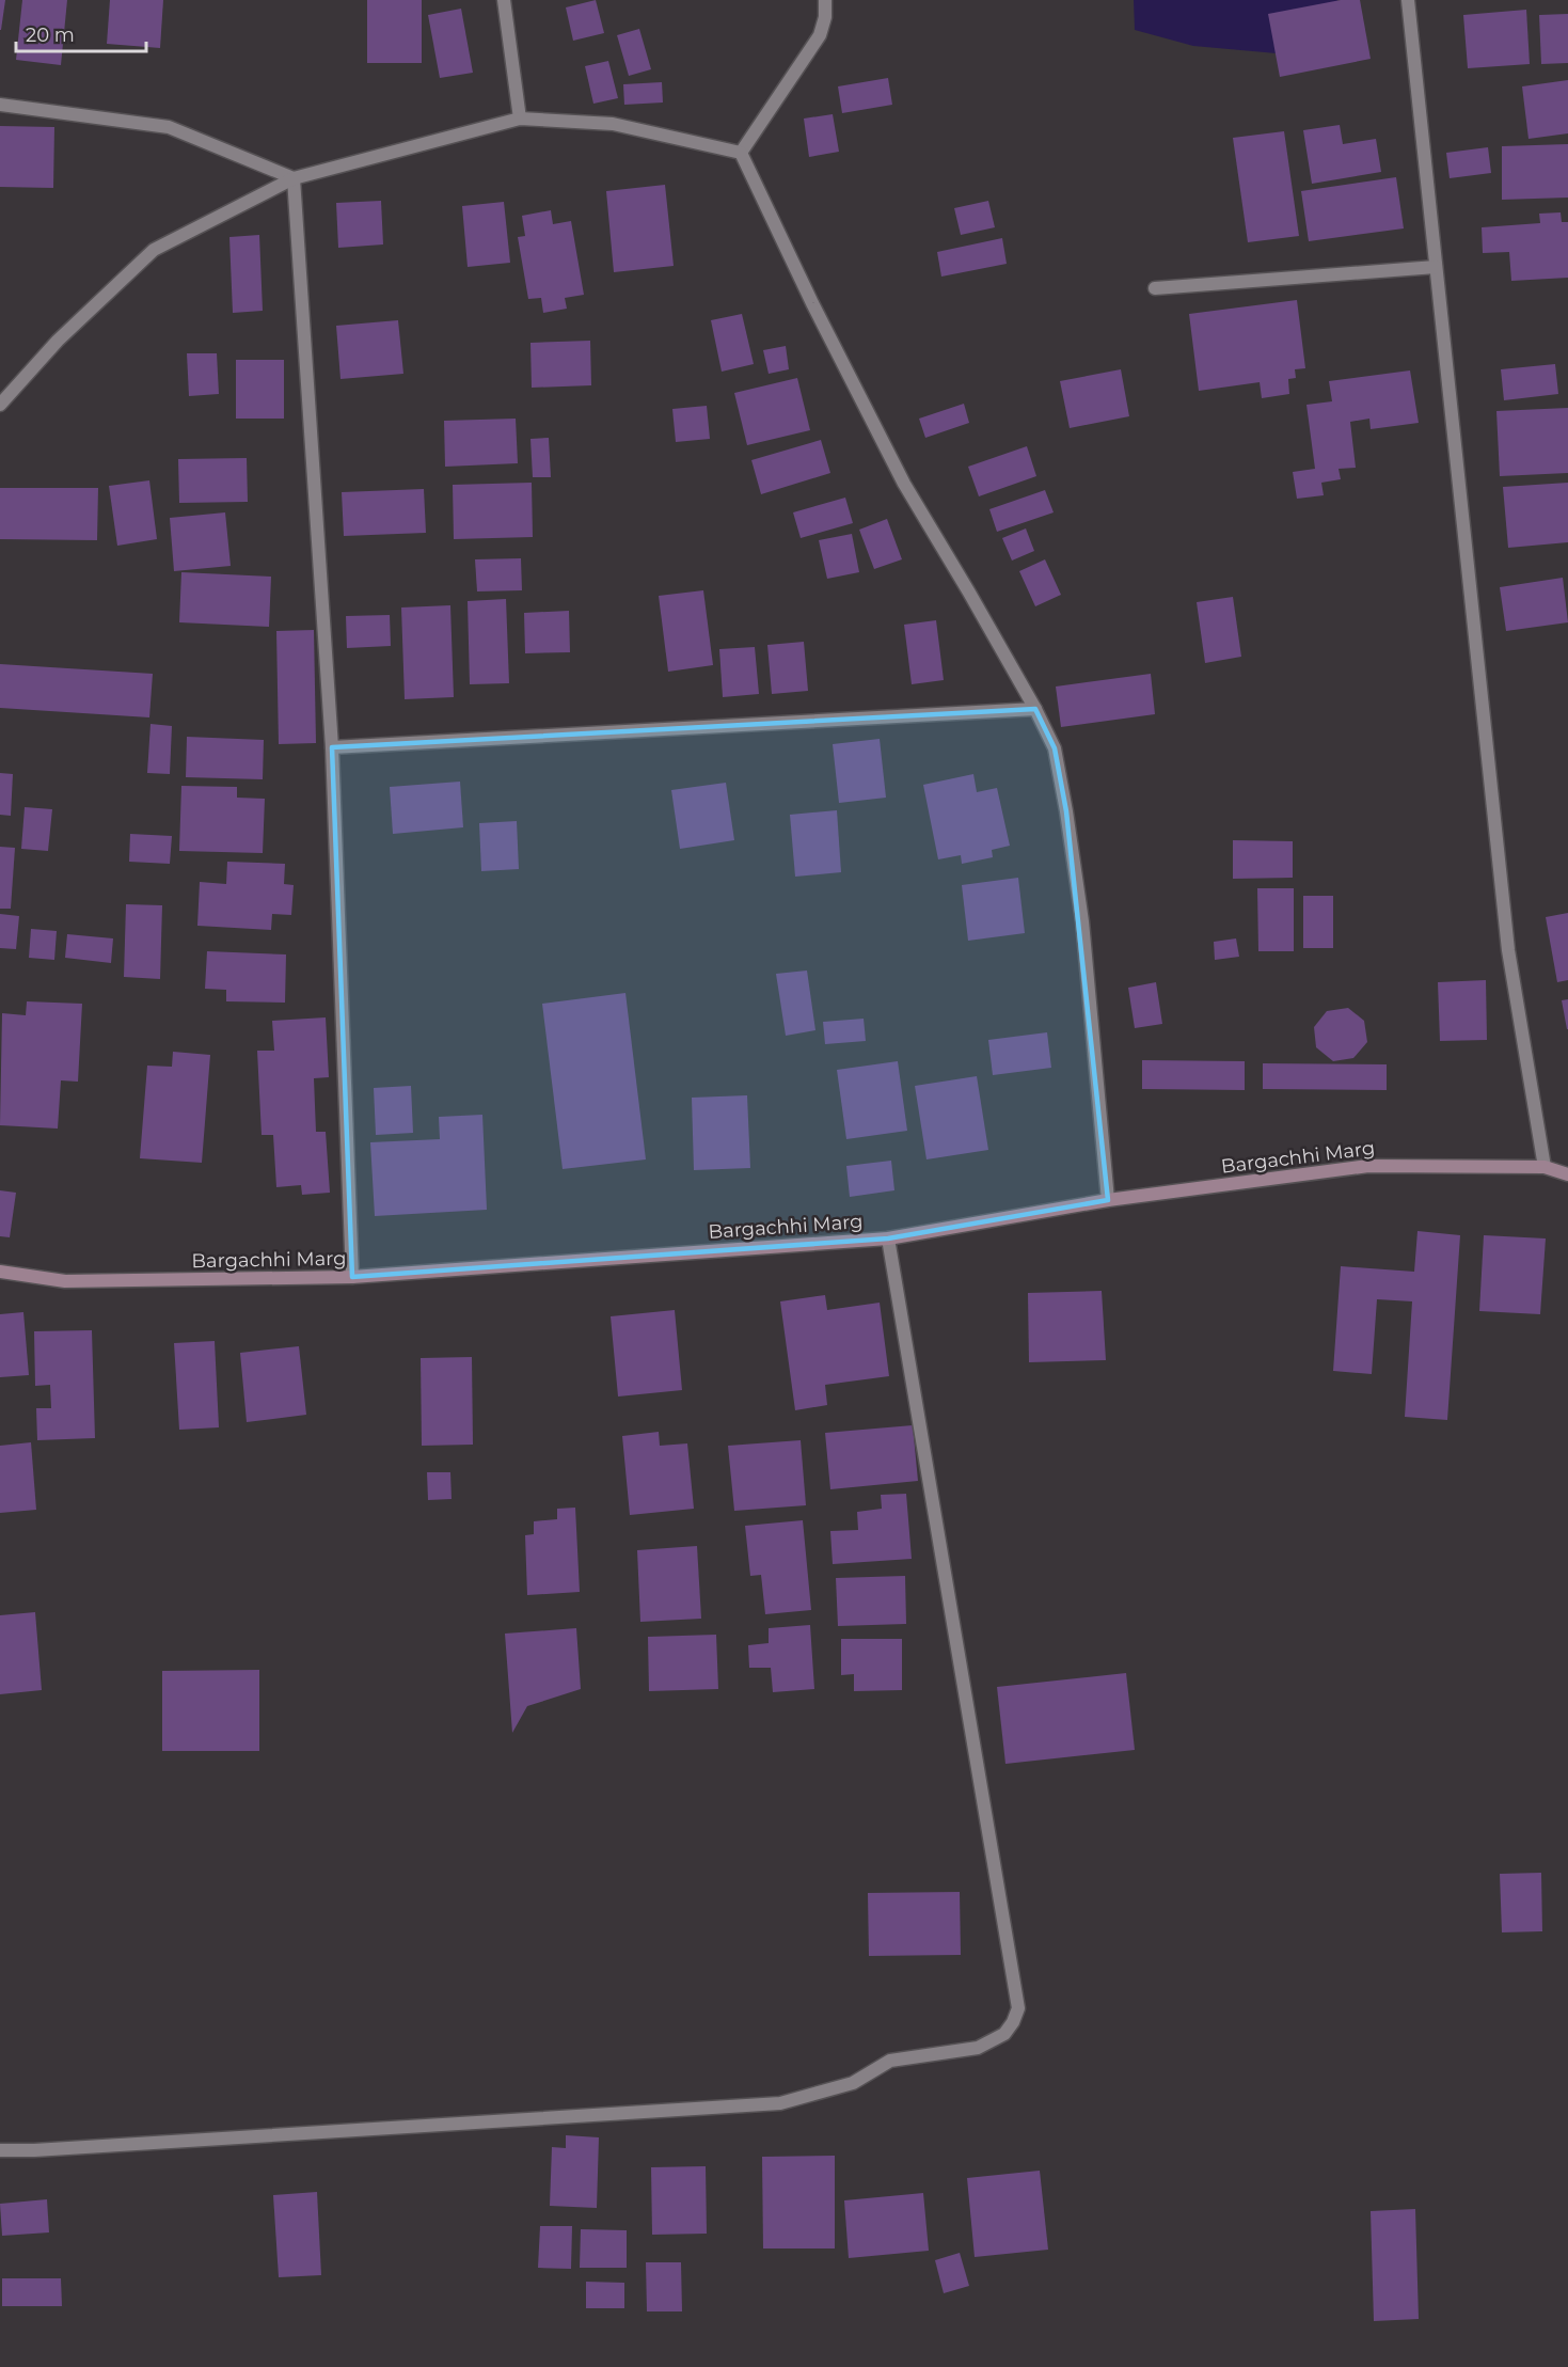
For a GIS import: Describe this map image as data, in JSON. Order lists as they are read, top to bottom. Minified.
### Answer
{"streets":{"street":["Bargachhi Marg"]},"scale_bar":"20 m"}
